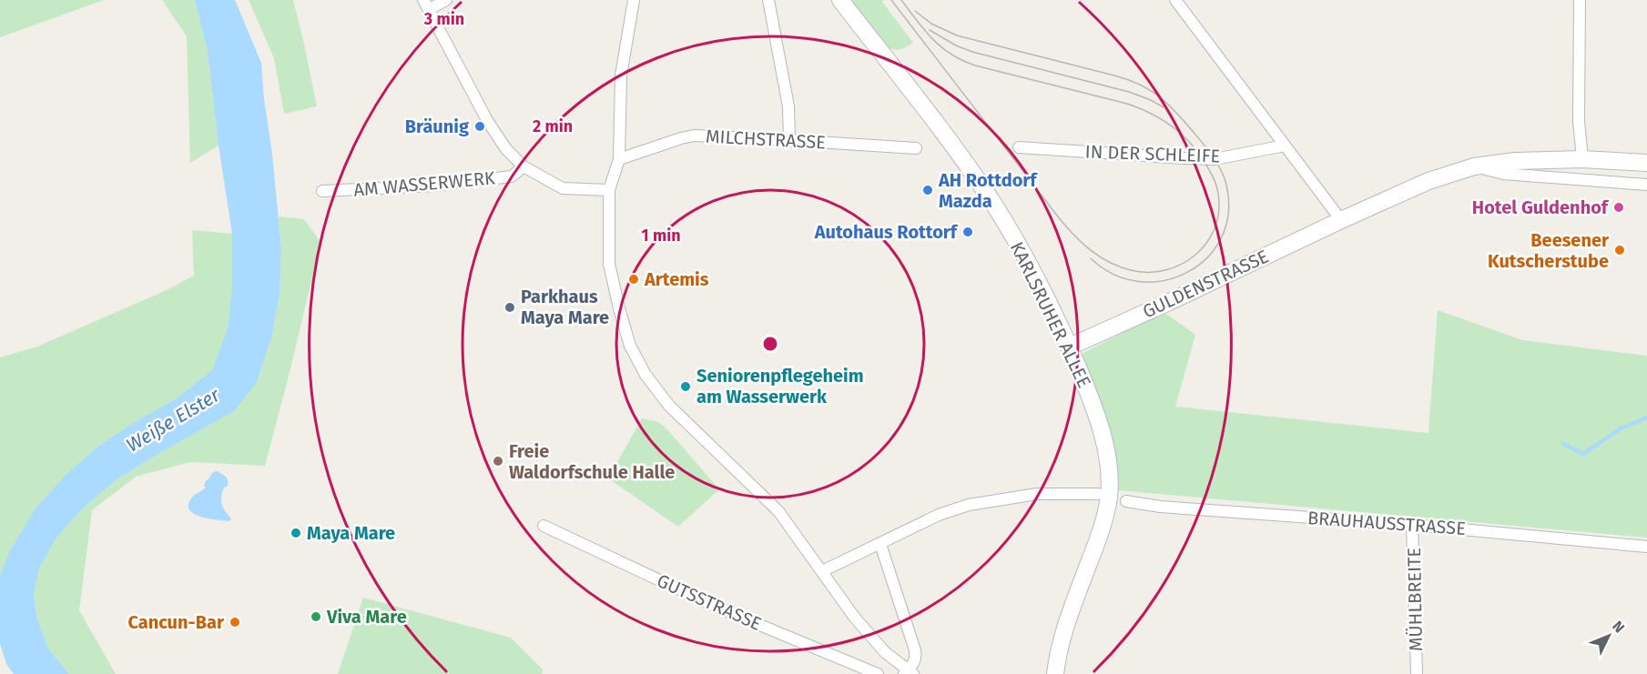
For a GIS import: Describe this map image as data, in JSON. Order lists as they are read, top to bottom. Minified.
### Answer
{"streets":{"street":["MILCHSTRASSE","IN DER SCHLEIFE","AM WASSERWERK","GULDENSTRASSE","KARLSRUHER ALLEE","BRAUHAUSSTRASSE","MÜHLBREITE","GUTSSTRASSE"]},"crossings":[["GULDENSTRASSE","KARLSRUHER ALLEE"],["BRAUHAUSSTRASSE","MÜHLBREITE"]],"water":["Weiße Elster"],"places":["Bräunig","AH Rottdorf Mazda","Hotel Guldenhof","Autohaus Rottorf","Beesener Kutscherstube","Artemis","Parkhaus Maya Mare","Seniorenpflegeheim am Wasserwerk","Freie Waldorfschule Halle","Maya Mare","Viva Mare","Cancun-Bar"],"north":"top right","rings":["3 min","2 min","1 min"]}
